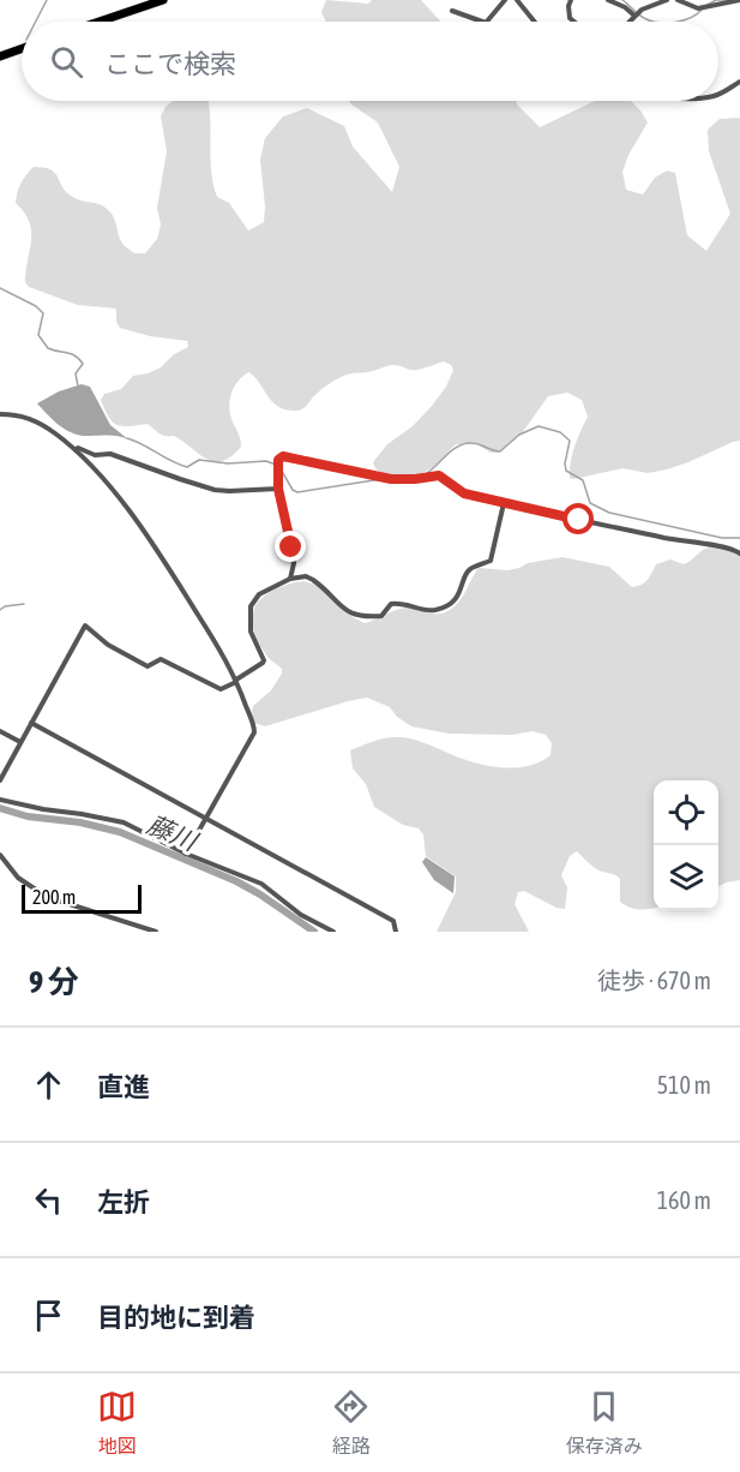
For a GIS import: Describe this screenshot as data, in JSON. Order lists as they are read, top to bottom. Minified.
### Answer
{"water":["藤川"],"scale_bar":"200 m","page":{"search":"ここで検索","scale":"200 m","heading":["9 分","徒歩 · 670 m"],"list":[["直進","510 m"],["左折","160 m"],"目的地に到着"],"nav":["地図","経路","保存済み"]}}
